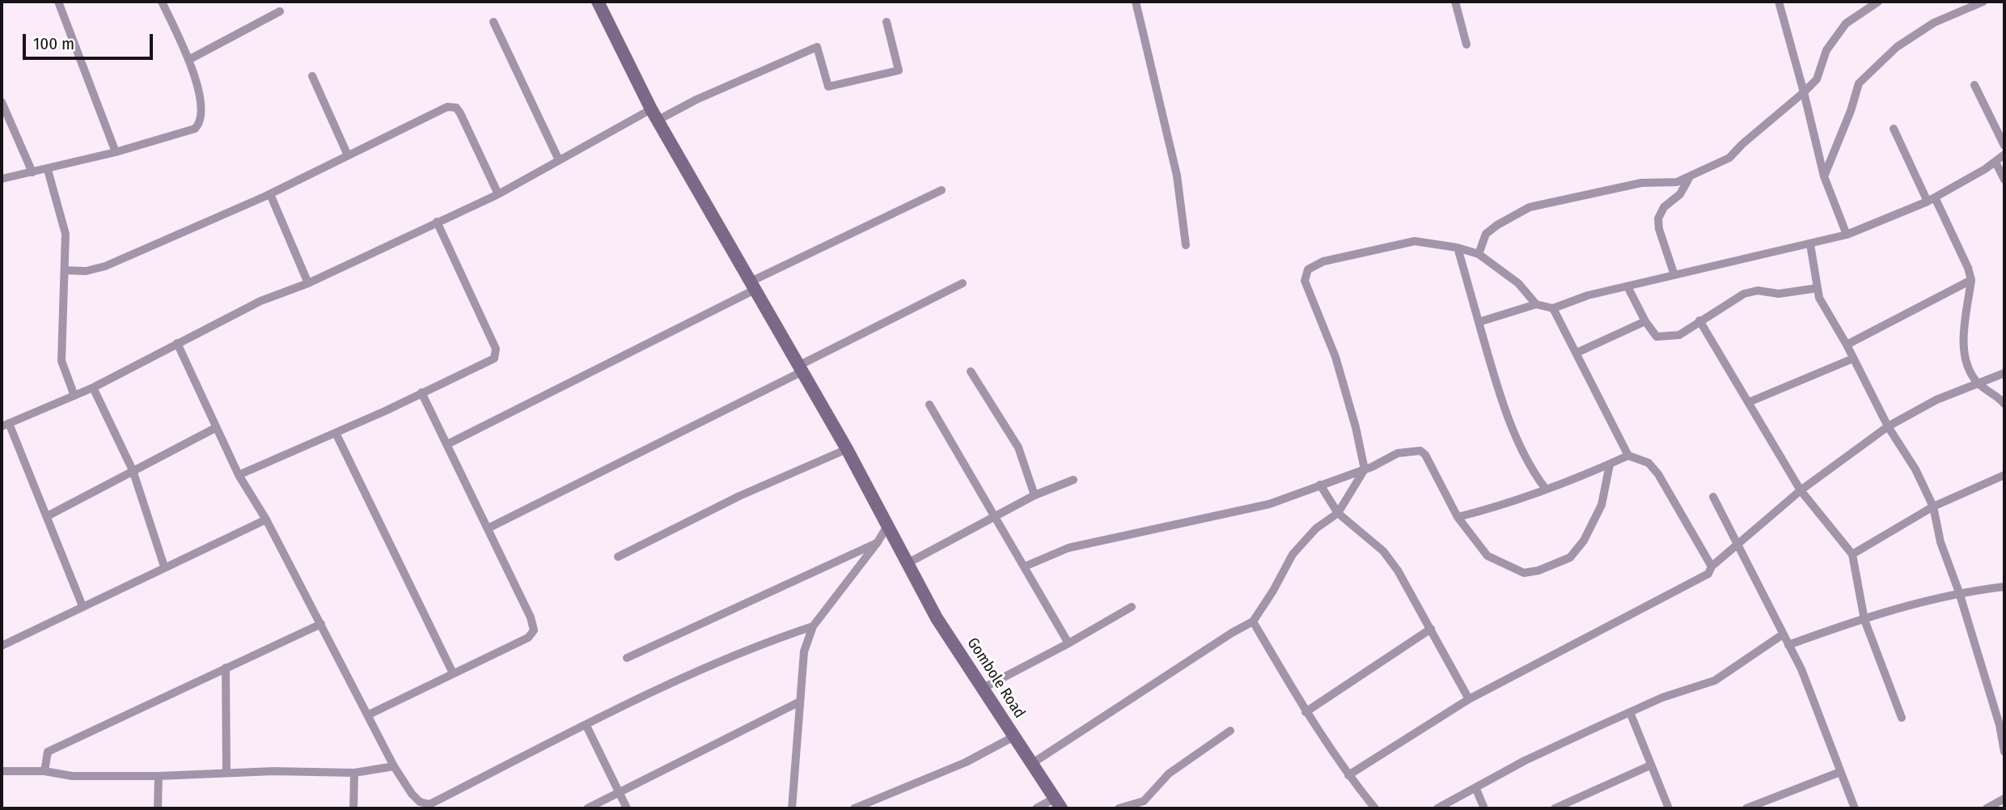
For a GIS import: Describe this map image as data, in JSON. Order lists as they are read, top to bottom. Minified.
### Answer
{"streets":{"street":["Gombole Road"]},"scale_bar":"100 m"}
